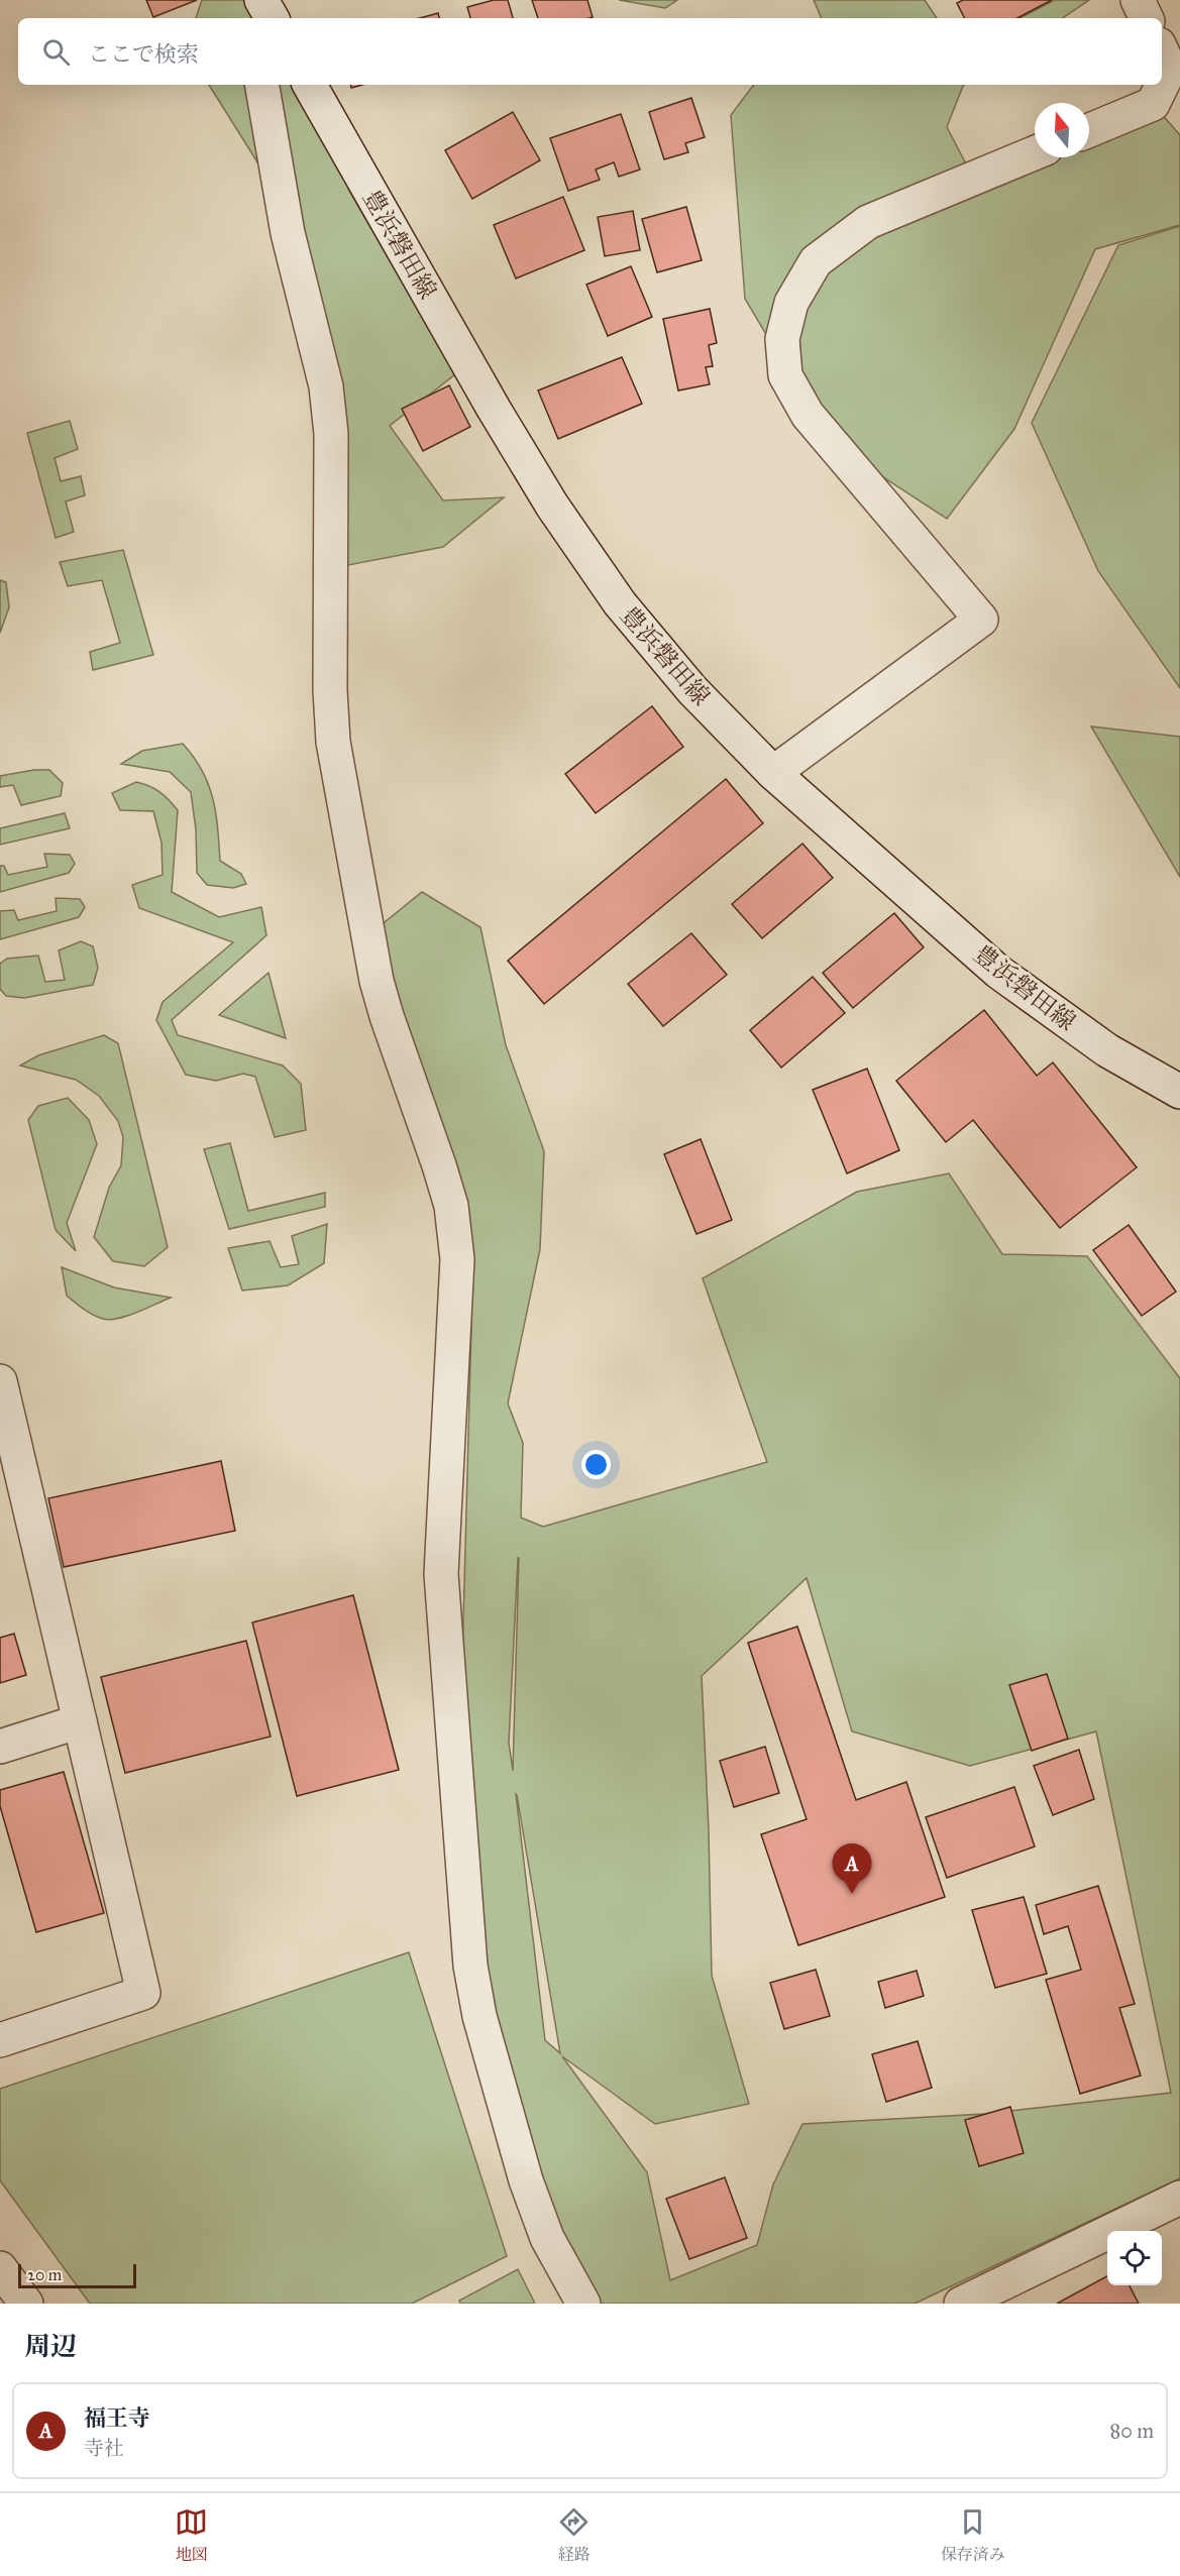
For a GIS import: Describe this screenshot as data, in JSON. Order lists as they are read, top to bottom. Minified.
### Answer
{"streets":{"street":["豊浜磐田線"]},"scale_bar":"20 m","north":"top","page":{"search":"ここで検索","pins":"A","scale":"20 m","heading":"周辺","list":[{"mark":"A","name":"福王寺","note":"寺社","value":"80 m"}],"nav":["地図","経路","保存済み"]}}
